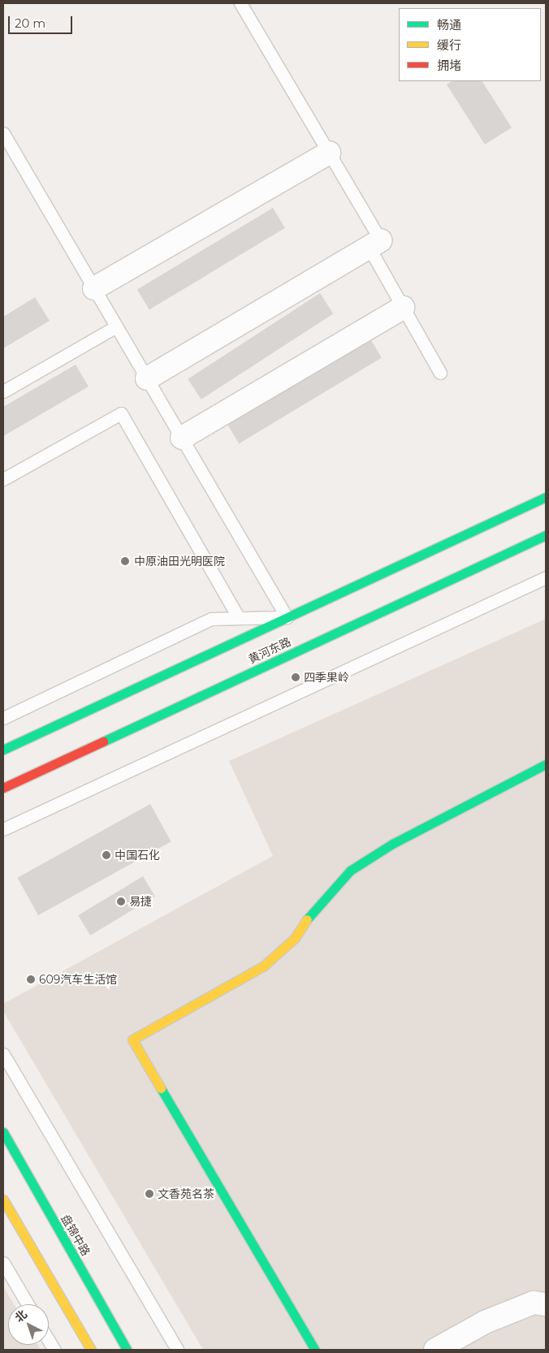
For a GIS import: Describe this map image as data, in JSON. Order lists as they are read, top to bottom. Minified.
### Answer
{"streets":{"street":["黄河东路","盘锦中路"]},"places":["中原油田光明医院","四季果岭","中国石化","易捷","609汽车生活馆","文香苑名茶"],"legend":["畅通","缓行","拥堵"],"scale_bar":"20 m","north":"top left"}
